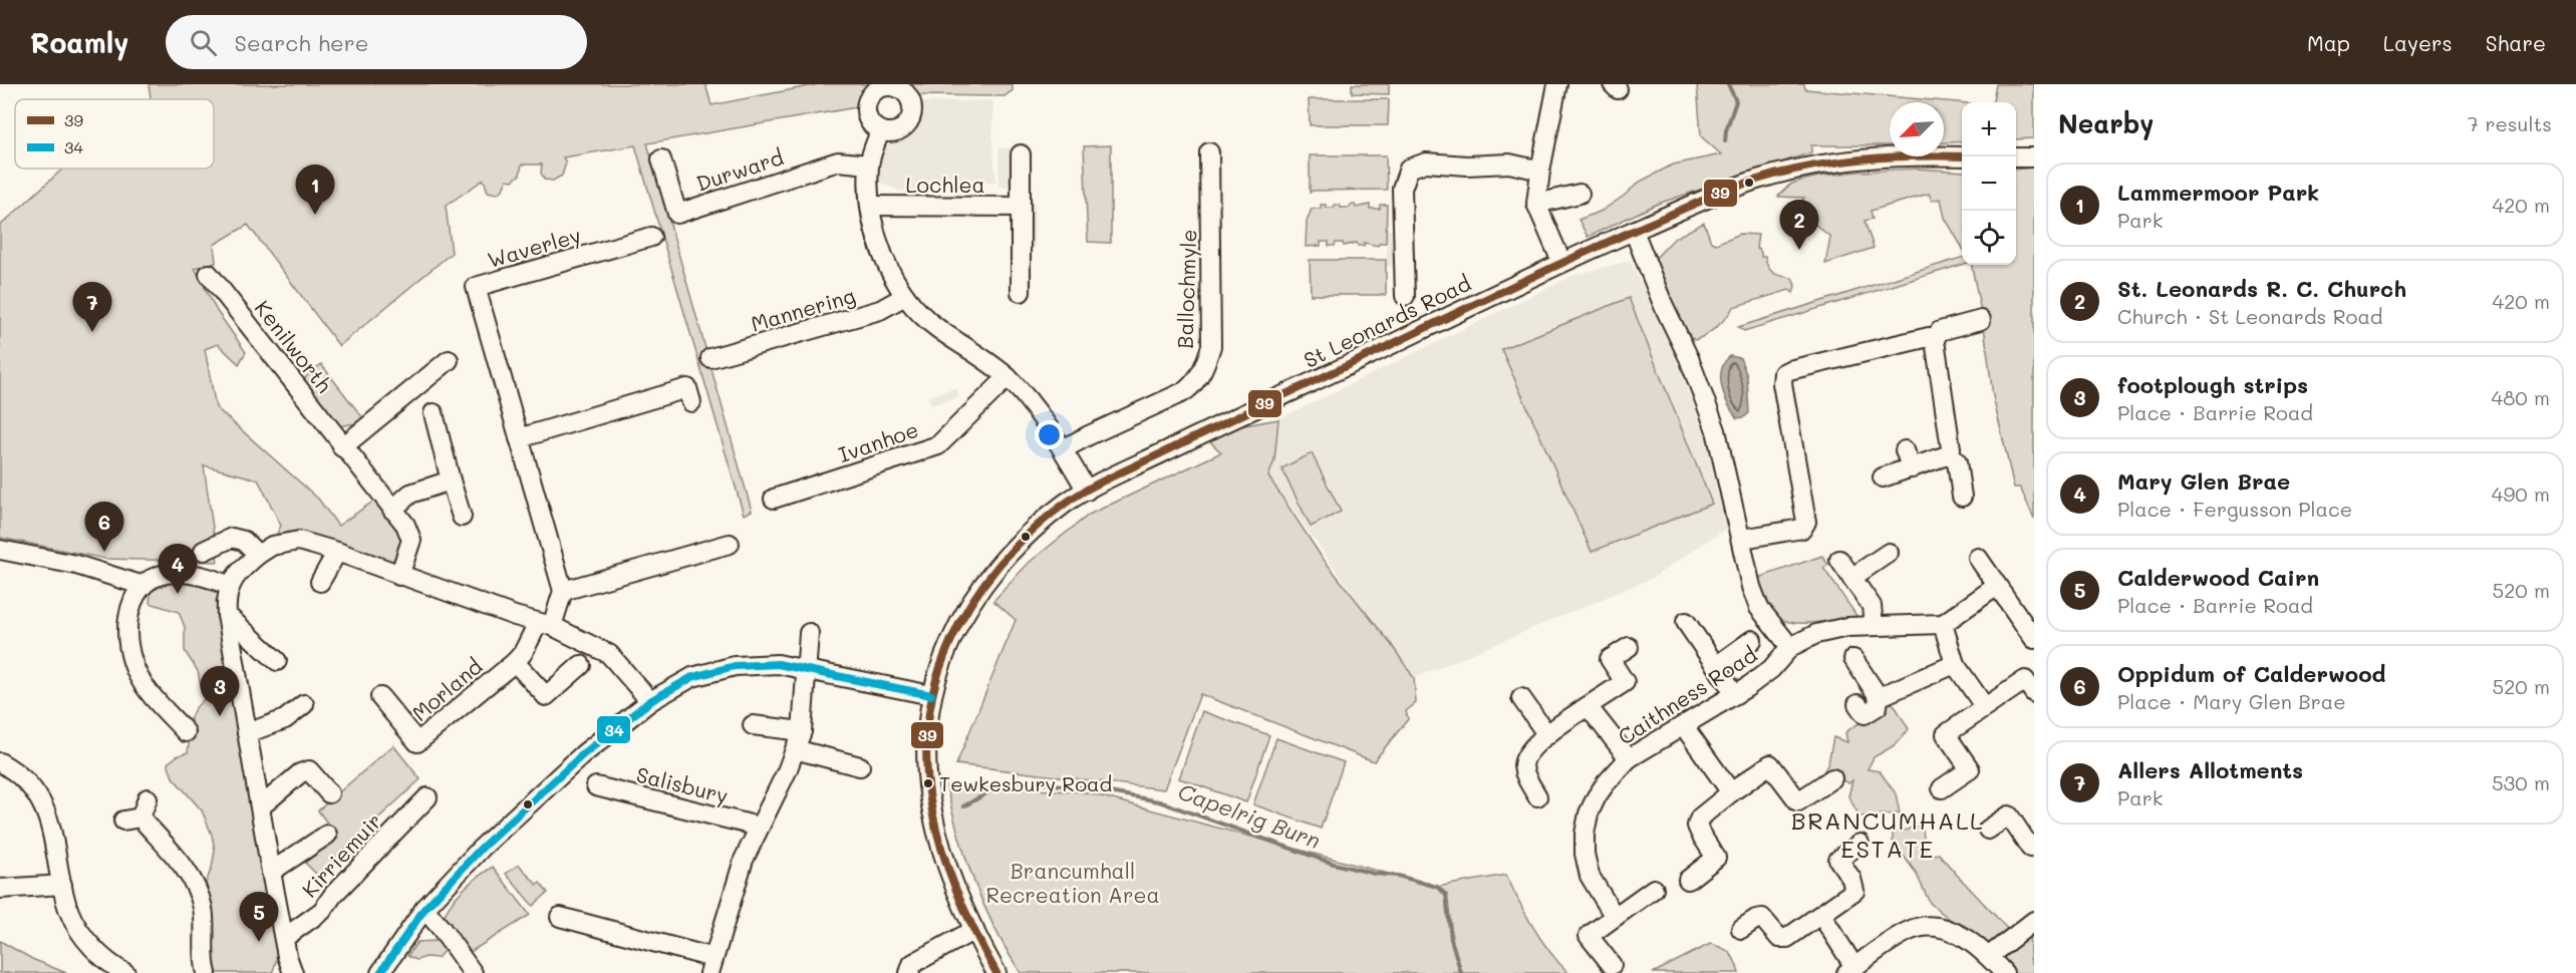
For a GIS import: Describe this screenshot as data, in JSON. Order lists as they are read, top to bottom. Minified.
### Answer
{"streets":{"street":["Durward","Lochlea","Waverley","Ballochmyle","Mannering","St Leonards Road","Kenilworth","Ivanhoe","Morland","Caithness Road","Salisbury","Kirriemuir"]},"districts":["BRANCUMHALL ESTATE"],"water":["Capelrig Burn"],"parks":["Brancumhall Recreation Area"],"places":["Tewkesbury Road"],"lines":["transit line 39","transit line 34"],"legend":["39","34"],"north":"bottom left","page":{"header":"Roamly","search":"Search here","nav":["Map","Layers","Share"],"heading":["Nearby","7 results"],"map_buttons":["+","−"],"list":[{"mark":"1","name":"Lammermoor Park","note":"Park","value":"420 m"},{"mark":"2","name":"St. Leonards R. C. Church","note":"Church · St Leonards Road","value":"420 m"},{"mark":"3","name":"footplough strips","note":"Place · Barrie Road","value":"480 m"},{"mark":"4","name":"Mary Glen Brae","note":"Place · Fergusson Place","value":"490 m"},{"mark":"5","name":"Calderwood Cairn","note":"Place · Barrie Road","value":"520 m"},{"mark":"6","name":"Oppidum of Calderwood","note":"Place · Mary Glen Brae","value":"520 m"},{"mark":"7","name":"Allers Allotments","note":"Park","value":"530 m"}],"pins":["1","2","7","6","4","3","5"]}}
